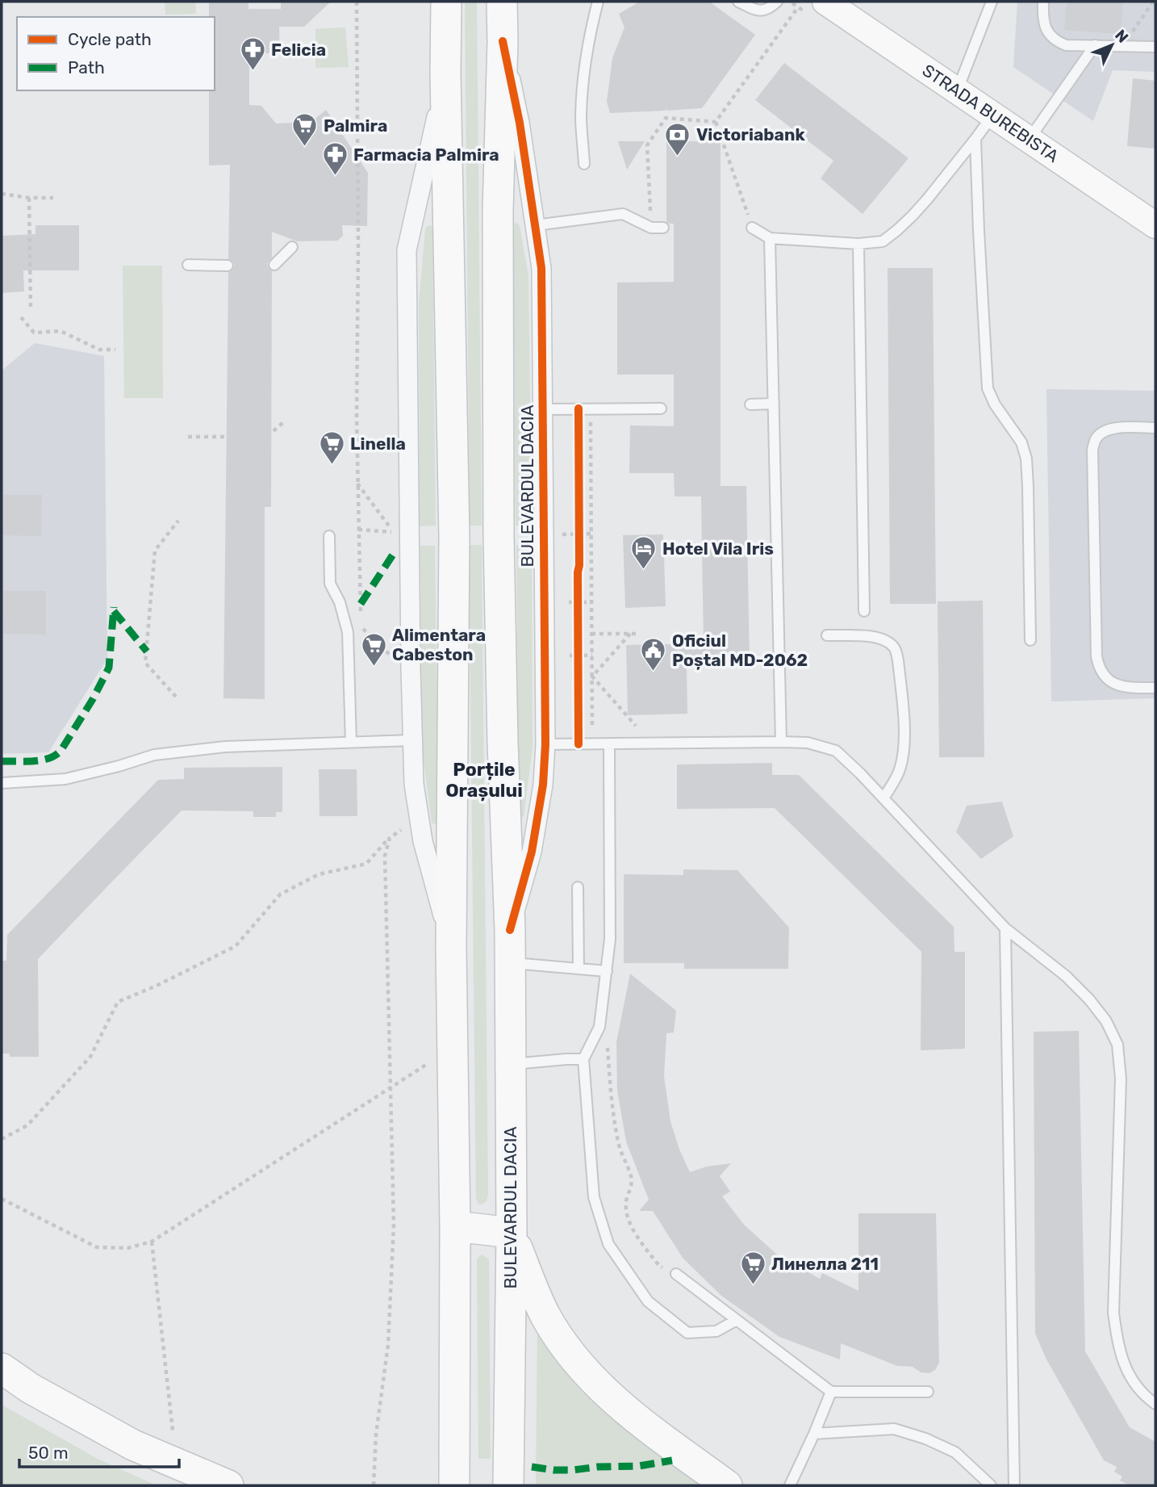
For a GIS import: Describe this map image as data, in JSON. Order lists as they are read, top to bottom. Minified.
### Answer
{"streets":{"main road":["STRADA BUREBISTA","BULEVARDUL DACIA"]},"districts":["Porțile Orașului"],"places":{"pharmacy":["Felicia","Farmacia Palmira"],"supermarket":["Palmira","Linella","Alimentara Cabeston","Линелла 211"],"bank":["Victoriabank"],"hotel":["Hotel Vila Iris"],"public building":["Oficiul Poștal MD-2062"]},"legend":["Cycle path","Path"],"scale_bar":"50 m","north":"top right"}
